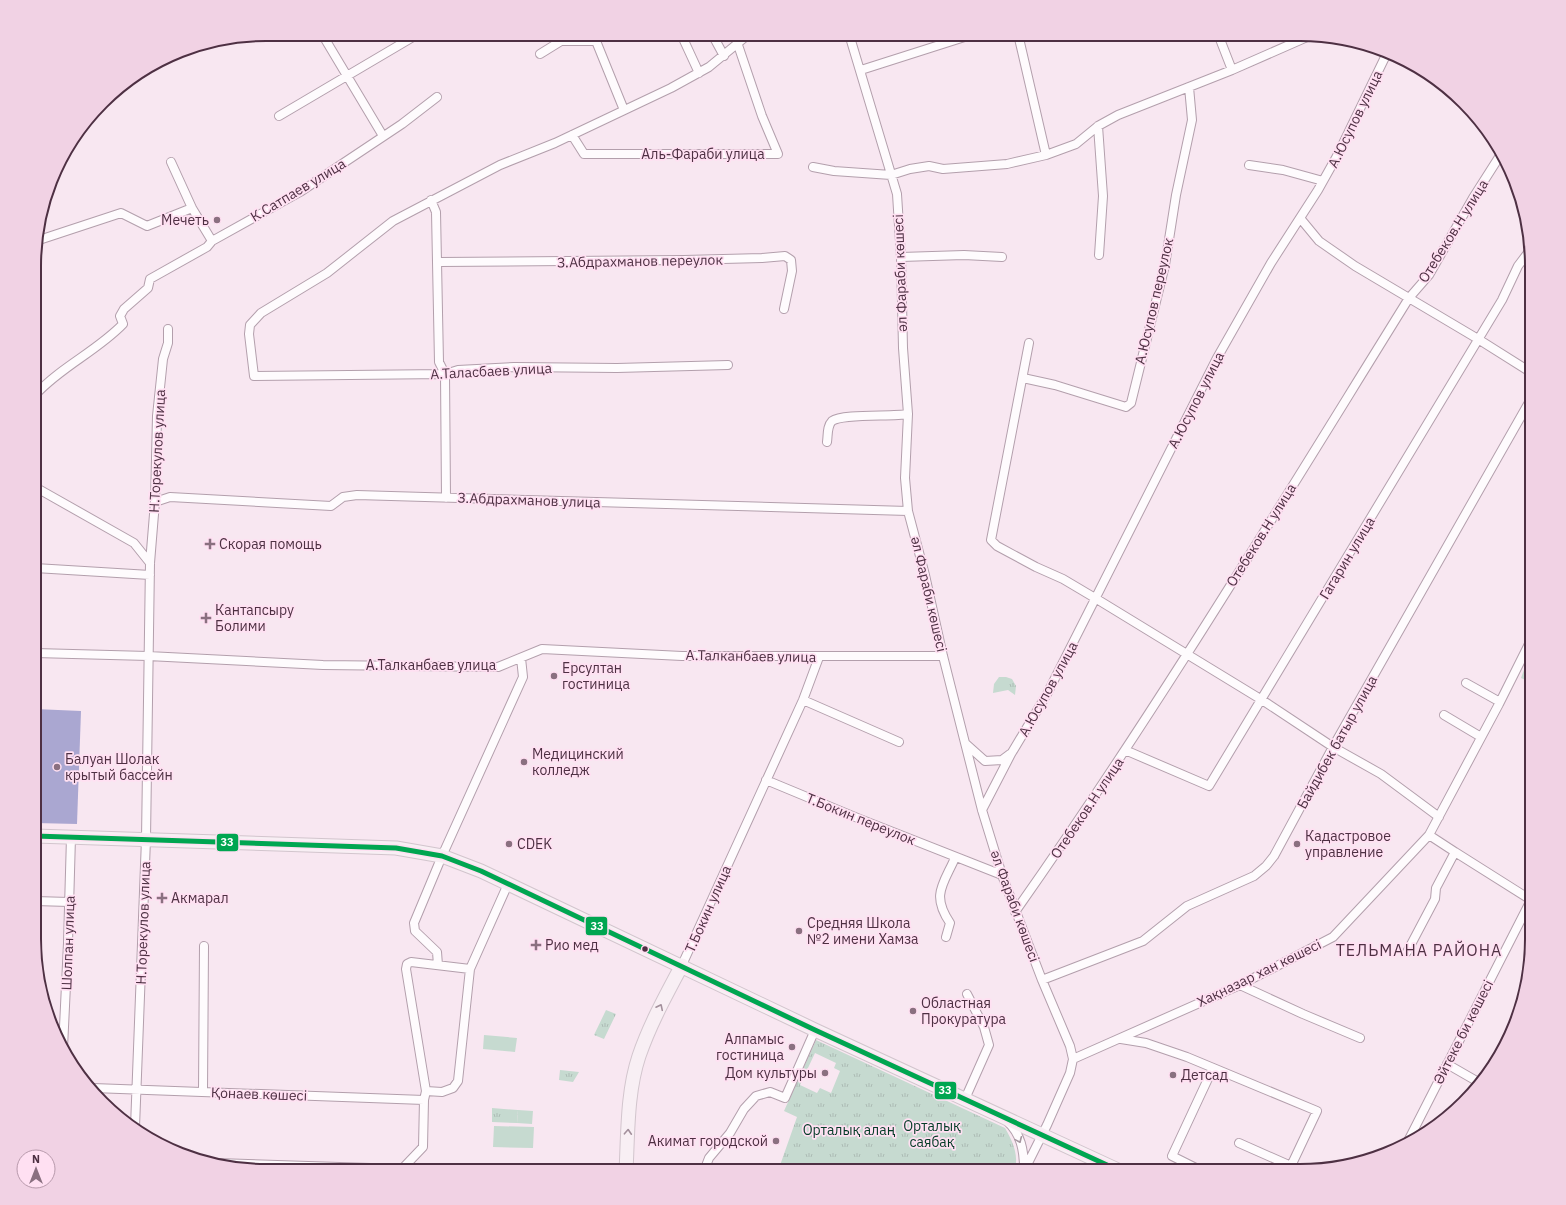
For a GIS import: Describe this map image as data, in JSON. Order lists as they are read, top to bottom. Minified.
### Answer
{"streets":{"main road":["Т.Бокин улица"],"street":["А.Юсупов улица","Аль-Фараби улица","К.Сатпаев улица","Отебеков.Н улица","З.Абдрахманов переулок","әл Фараби көшесі","А.Юсупов переулок","А.Таласбаев улица","Н.Торекулов улица","З.Абдрахманов улица","Гагарин улица","А.Талканбаев улица","Байдибек батыр улица","Т.Бокин переулок","Шолпан улица","Хақназар хан көшесі","Әйтеке би көшесі","Қонаев көшесі"]},"crossings":[["А.Юсупов улица","әл Фараби көшесі"],["Отебеков.Н улица","әл Фараби көшесі"],["Отебеков.Н улица","Гагарин улица"],["әл Фараби көшесі","З.Абдрахманов улица"],["әл Фараби көшесі","А.Талканбаев улица"],["әл Фараби көшесі","Байдибек батыр улица"],["әл Фараби көшесі","Хақназар хан көшесі"],["Н.Торекулов улица","З.Абдрахманов улица"],["Н.Торекулов улица","А.Талканбаев улица"],["Н.Торекулов улица","Қонаев көшесі"],["А.Талканбаев улица","Т.Бокин улица"],["Т.Бокин переулок","Т.Бокин улица"]],"one_way":["Т.Бокин улица"],"districts":["ТЕЛЬМАНА РАЙОНА"],"parks":["Орталық саябақ","Орталық алаң"],"places":{"other":["Мечеть","Ерсултан гостиница","Медицинский колледж","Балуан Шолак крытый бассейн","CDEK","Кадастровое управление","Средняя Школа №2 имени Хамза","Областная Прокуратура","Алпамыс гостиница","Дом культуры","Детсад","Акимат городской"],"health":["Скорая помощь","Кантапсыру Болими","Акмарал","Рио мед"]},"lines":["transit line 33"],"north":"top"}
